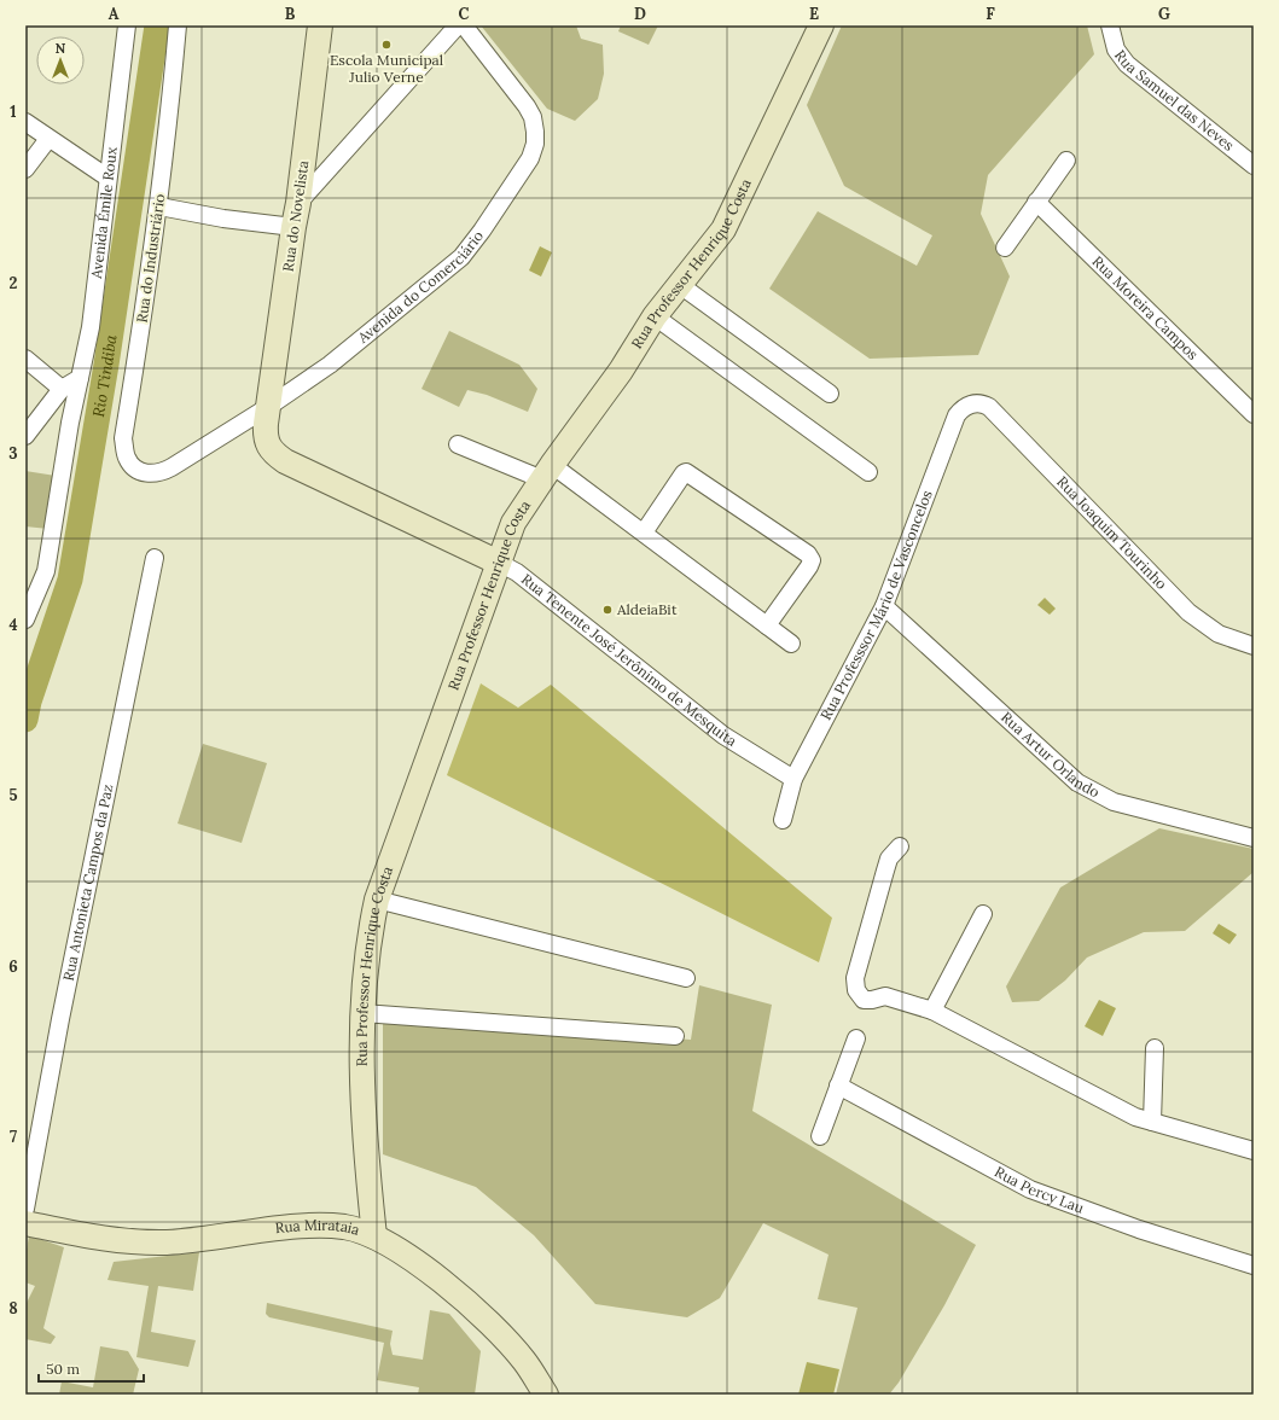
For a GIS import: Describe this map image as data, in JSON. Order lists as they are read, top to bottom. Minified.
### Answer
{"streets":{"street":["Rua Samuel das Neves","Avenida Émile Roux","Rua do Novelista","Rua do Industriário","Rua Professor Henrique Costa","Avenida do Comerciário","Rua Moreira Campos","Rua Joaquim Tourinho","Rua Professsor Mário de Vasconcelos","Rua Tenente José Jerônimo de Mesquita","Rua Artur Orlando","Rua Antonieta Campos da Paz","Rua Percy Lau","Rua Mirataia"]},"crossings":[["Rua do Novelista","Avenida do Comerciário"],["Rua do Novelista","Rua Tenente José Jerônimo de Mesquita"],["Rua do Industriário","Avenida do Comerciário"],["Rua Professor Henrique Costa","Rua Tenente José Jerônimo de Mesquita"],["Rua Professor Henrique Costa","Rua Mirataia"],["Avenida do Comerciário","Rua Tenente José Jerônimo de Mesquita"],["Rua Joaquim Tourinho","Rua Professsor Mário de Vasconcelos"],["Rua Professsor Mário de Vasconcelos","Rua Tenente José Jerônimo de Mesquita"],["Rua Professsor Mário de Vasconcelos","Rua Artur Orlando"]],"water":["Rio Tindiba"],"places":["Escola Municipal Julio Verne","AldeiaBit"],"scale_bar":"50 m","north":"top","grid":{"columns":["A","B","C","D","E","F","G"],"rows":["1","2","3","4","5","6","7","8"]}}
